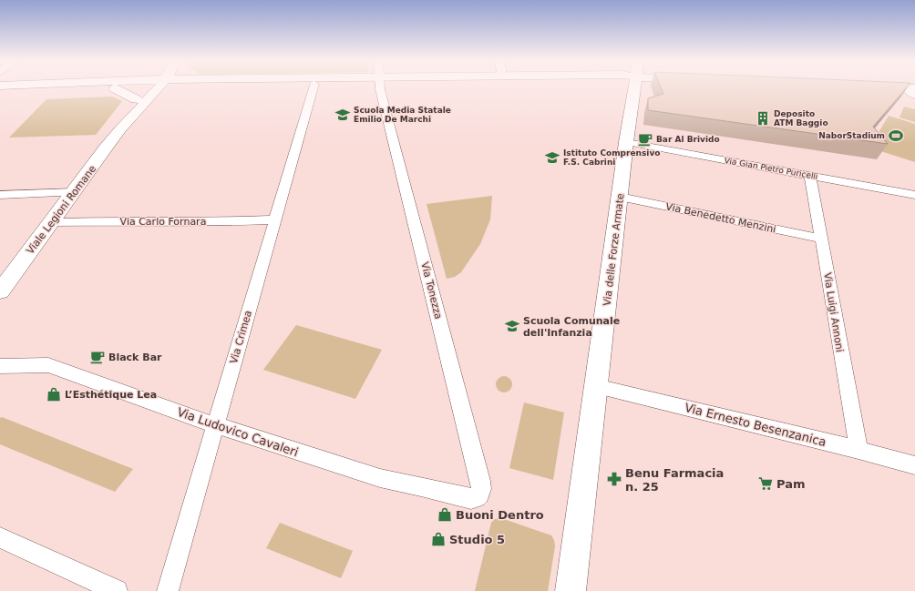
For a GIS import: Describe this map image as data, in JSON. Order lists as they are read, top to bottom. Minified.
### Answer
{"streets":{"street":["Via Gian Pietro Puricelli","Viale Legioni Romane","Via Benedetto Menzini","Via Carlo Fornara","Via delle Forze Armate","Via Tonezza","Via Luigi Annoni","Via Crimea","Via Ernesto Besenzanica","Via Ludovico Cavaleri"]},"crossings":[["Via Gian Pietro Puricelli","Via delle Forze Armate"],["Via Gian Pietro Puricelli","Via Luigi Annoni"],["Viale Legioni Romane","Via Carlo Fornara"],["Via Benedetto Menzini","Via delle Forze Armate"],["Via Benedetto Menzini","Via Luigi Annoni"],["Via Carlo Fornara","Via Crimea"],["Via delle Forze Armate","Via Ernesto Besenzanica"],["Via Tonezza","Via Ludovico Cavaleri"],["Via Luigi Annoni","Via Ernesto Besenzanica"],["Via Crimea","Via Ludovico Cavaleri"]],"places":{"school or university":["Scuola Media Statale Emilio De Marchi","Istituto Comprensivo F.S. Cabrini","Scuola Comunale dell'Infanzia"],"building":["Deposito ATM Baggio"],"sports":["NaborStadium"],"cafe":["Bar Al Brivido","Black Bar"],"shop":["L’Esthétique Lea","Buoni Dentro","Studio 5"],"pharmacy":["Benu Farmacia n. 25"],"supermarket":["Pam"]}}
